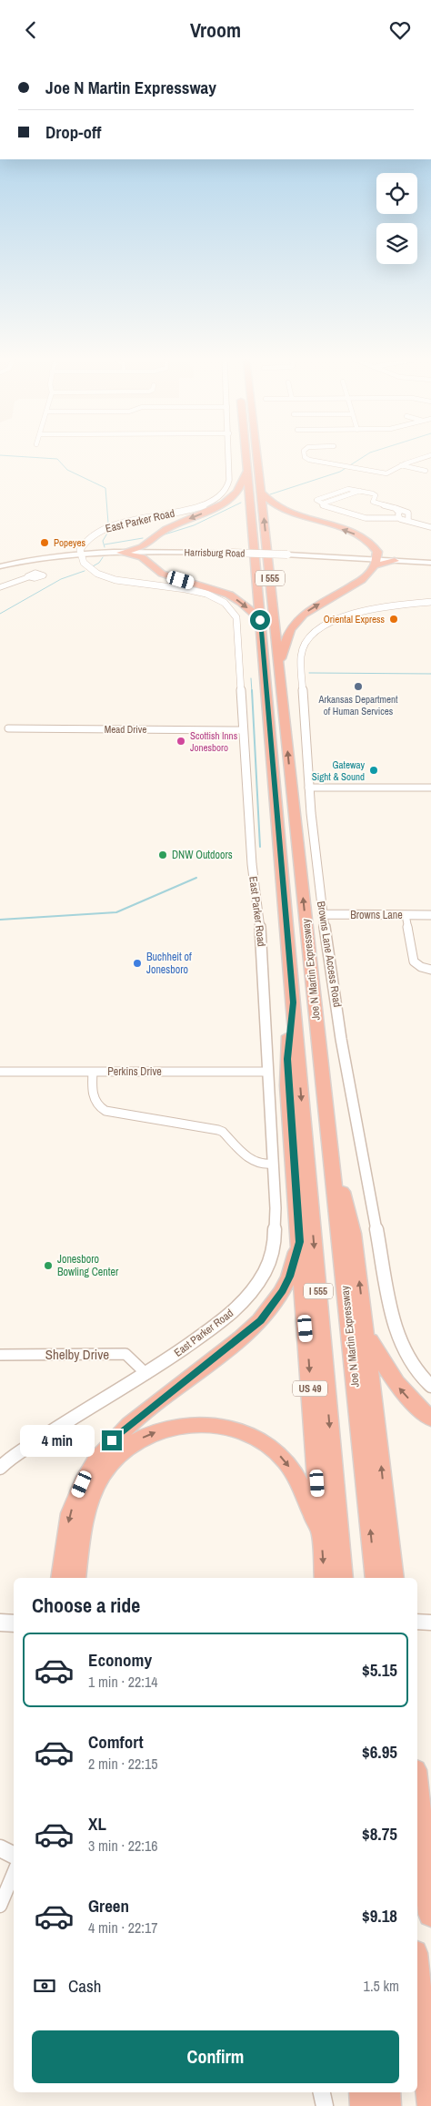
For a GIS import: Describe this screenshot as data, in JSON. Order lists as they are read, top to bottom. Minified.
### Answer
{"streets":{"highway":["I 555","Joe N Martin Expressway","US 49"],"main road":["Harrisburg Road"],"street":["East Parker Road","Mead Drive","Browns Lane","Browns Lane Access Road","Perkins Drive","Shelby Drive"]},"crossings":[["East Parker Road","Mead Drive"],["East Parker Road","Perkins Drive"],["East Parker Road","Shelby Drive"],["Browns Lane","Browns Lane Access Road"],["Joe N Martin Expressway","US 49"]],"places":["Popeyes","Oriental Express","Arkansas Department of Human Services","Scottish Inns Jonesboro","Gateway Sight & Sound","DNW Outdoors","Buchheit of Jonesboro","Jonesboro Bowling Center"],"page":{"header":"Vroom","banner":["Joe N Martin Expressway","Drop-off"],"bubble":"4 min","heading":"Choose a ride","list":[{"name":"Economy","note":"1 min · 22:14","value":"$5.15"},{"name":"Comfort","note":"2 min · 22:15","value":"$6.95"},{"name":"XL","note":"3 min · 22:16","value":"$8.75"},{"name":"Green","note":"4 min · 22:17","value":"$9.18"}],"pay":["Cash","1.5 km"],"buttons":"Confirm"}}
